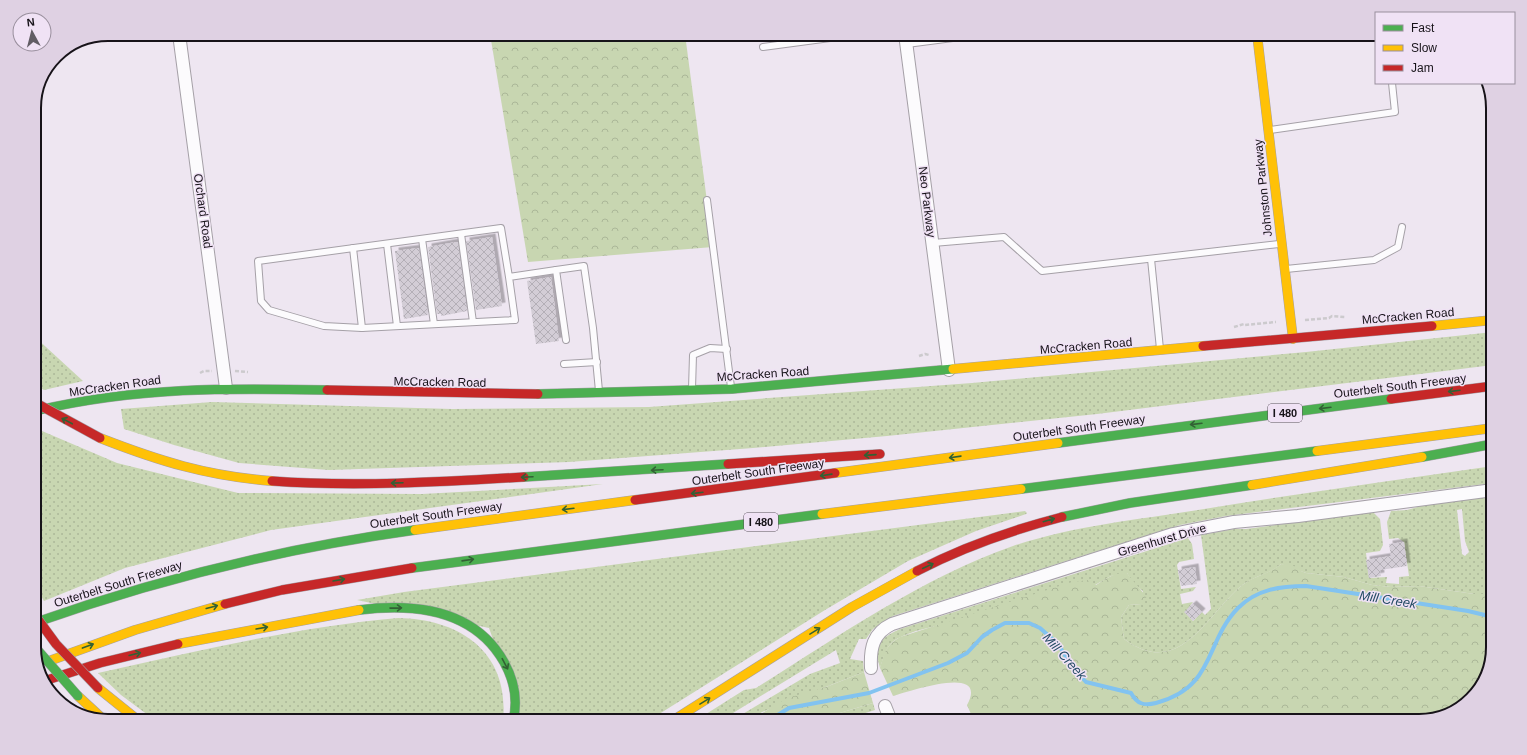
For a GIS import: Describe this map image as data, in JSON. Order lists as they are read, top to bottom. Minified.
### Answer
{"streets":{"main road":["Johnston Parkway","McCracken Road","Outerbelt South Freeway","I 480"],"street":["Neo Parkway","Orchard Road","Greenhurst Drive"]},"crossings":[["Johnston Parkway","McCracken Road"],["Neo Parkway","McCracken Road"],["Orchard Road","McCracken Road"]],"water":["Mill Creek"],"legend":["Fast","Slow","Jam"],"north":"top"}
